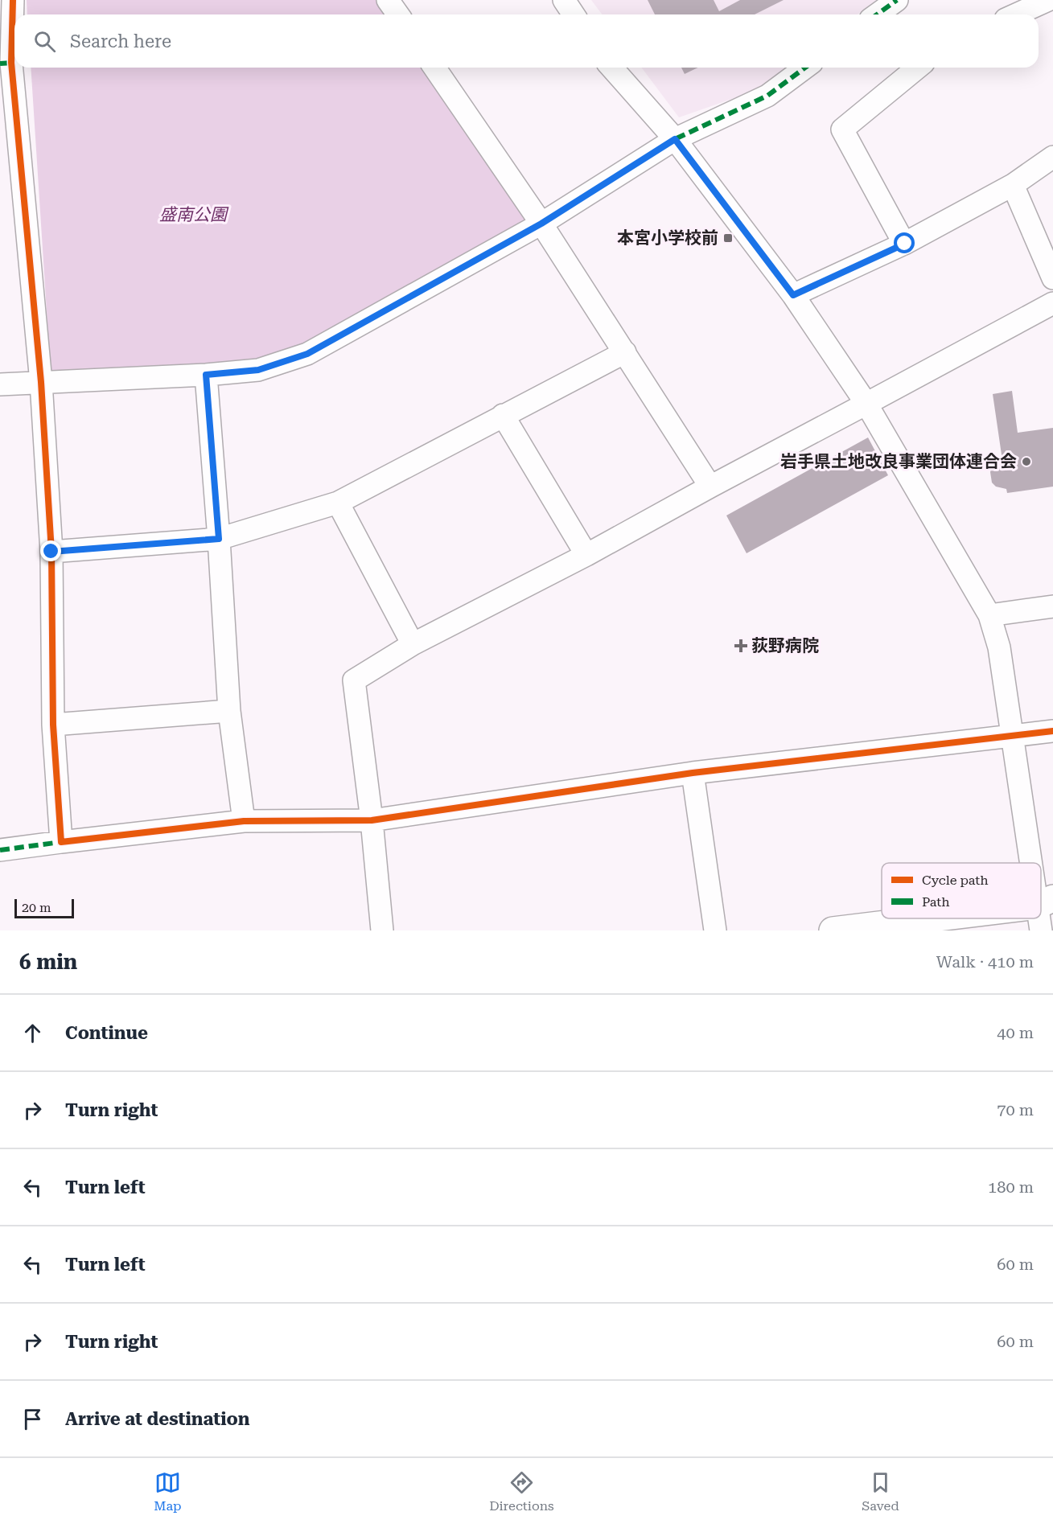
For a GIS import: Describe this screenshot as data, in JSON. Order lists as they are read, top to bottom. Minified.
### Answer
{"parks":["盛南公園"],"places":{"transit":["本宮小学校前"],"other":["岩手県土地改良事業団体連合会"],"health":["荻野病院"]},"legend":["Cycle path","Path"],"scale_bar":"20 m","page":{"search":"Search here","scale":"20 m","heading":["6 min","Walk · 410 m"],"list":[["Continue","40 m"],["Turn right","70 m"],["Turn left","180 m"],["Turn left","60 m"],["Turn right","60 m"],"Arrive at destination"],"nav":["Map","Directions","Saved"]}}
